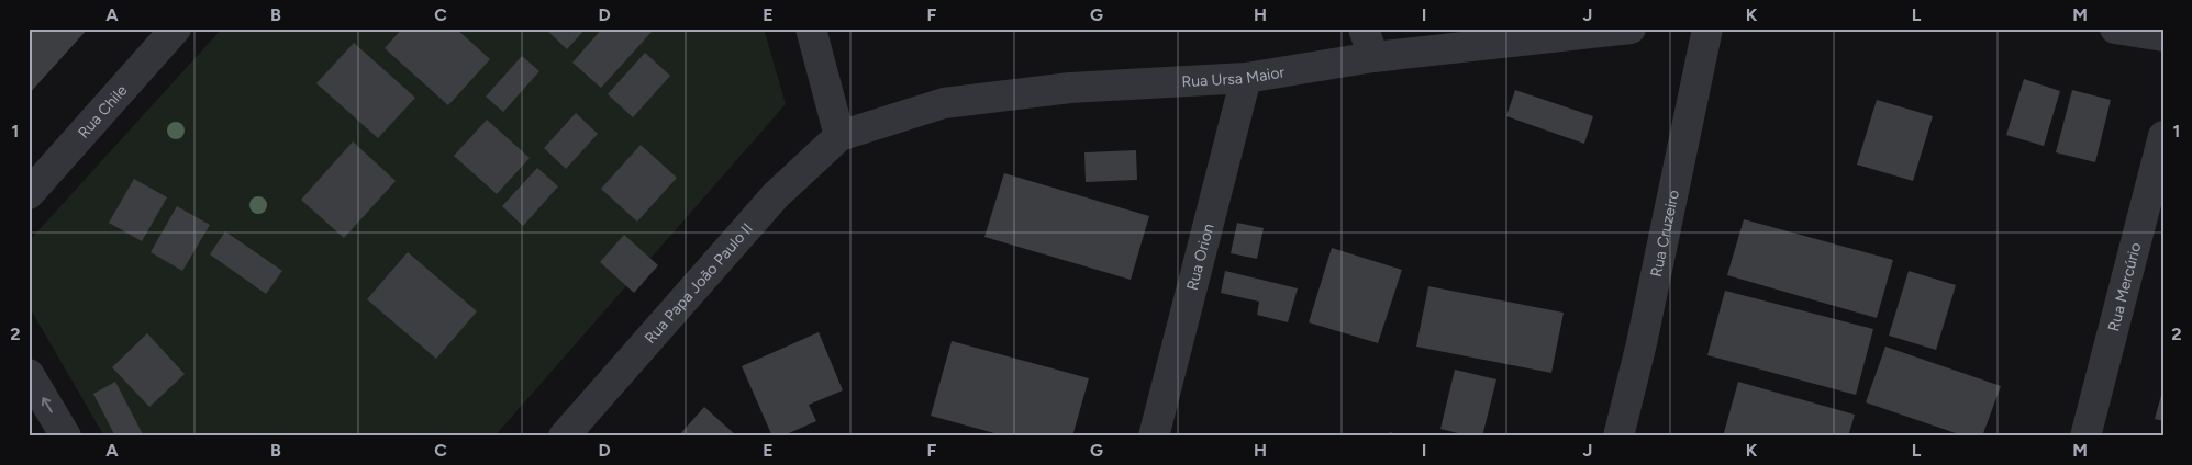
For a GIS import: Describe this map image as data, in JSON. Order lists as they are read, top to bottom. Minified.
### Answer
{"streets":{"street":["Rua Ursa Maior","Rua Chile","Rua Cruzeiro","Rua Orion","Rua Papa João Paulo II","Rua Mercúrio"]},"crossings":[["Rua Ursa Maior","Rua Orion"],["Rua Ursa Maior","Rua Papa João Paulo II"]],"grid":{"columns":["A","B","C","D","E","F","G","H","I","J","K","L","M"],"rows":["1","2"]}}
